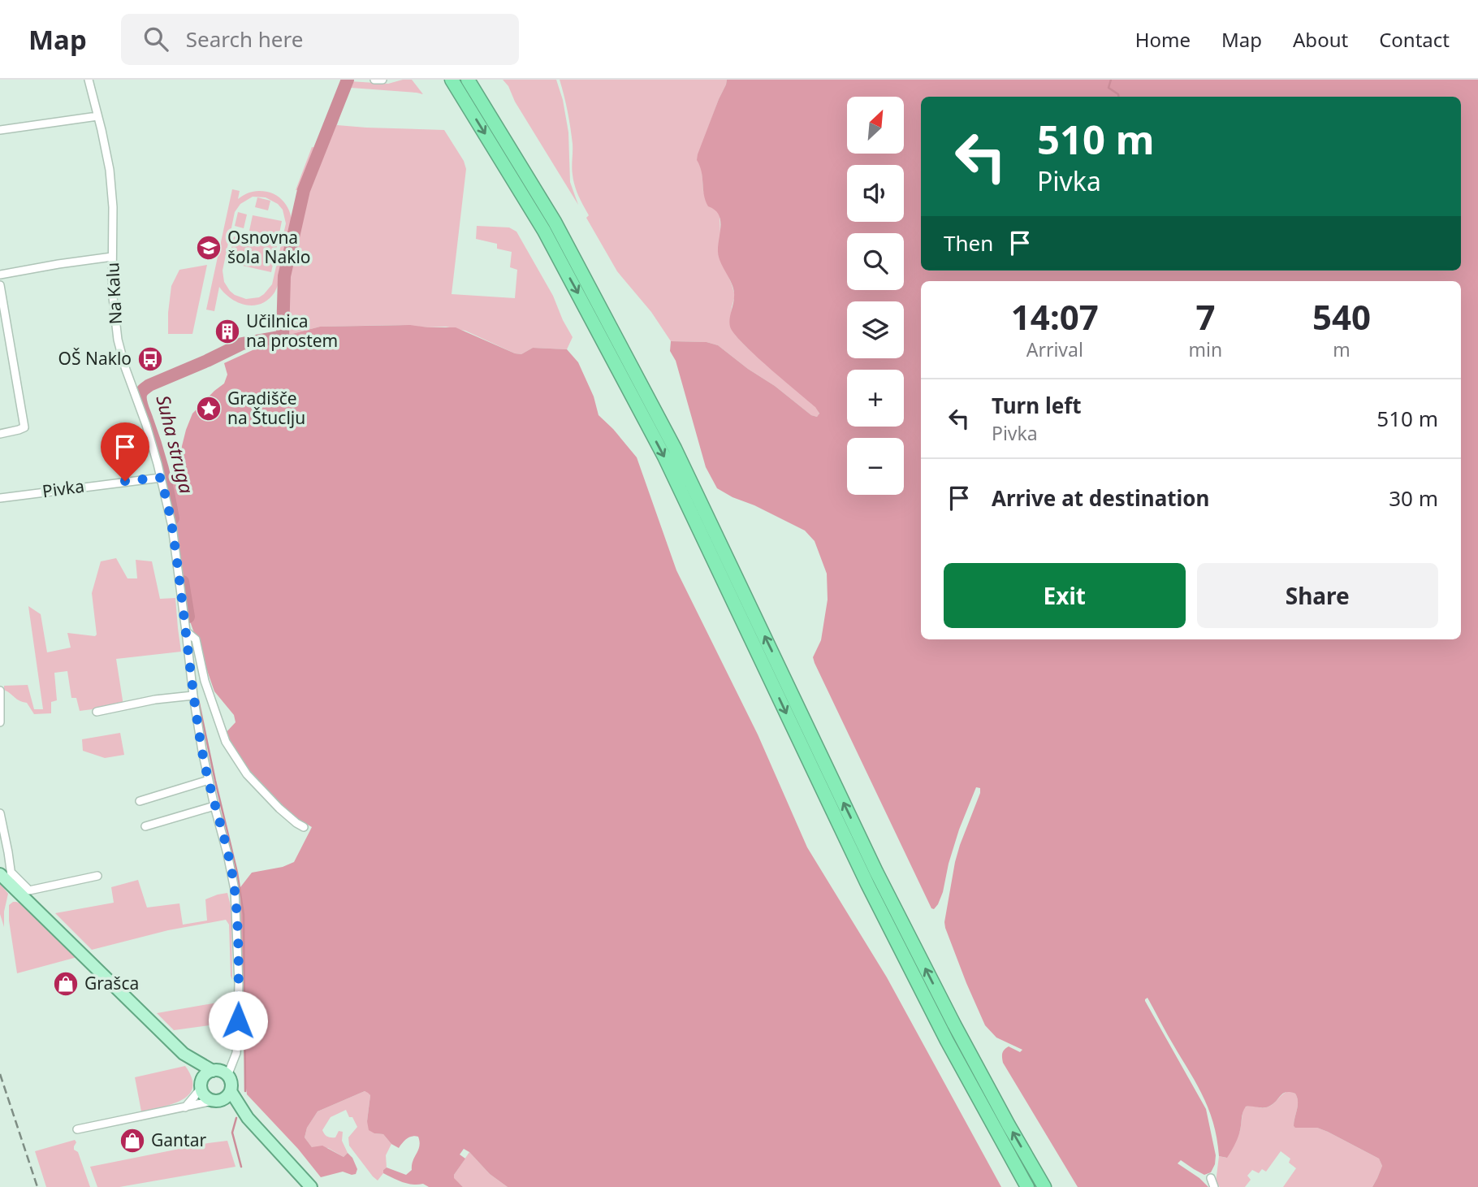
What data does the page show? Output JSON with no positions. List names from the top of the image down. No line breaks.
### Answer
{"streets":{"street":["Na Kalu","Pivka"]},"crossings":[["Na Kalu","Pivka"]],"water":["Suha struga"],"places":{"school or university":["Osnovna šola Naklo"],"building":["Učilnica na prostem"],"bus stop":["OŠ Naklo"],"place":["Gradišče na Štuclju"],"shop":["Grašca","Gantar"]},"north":"top right","page":{"header":"Map","search":"Search here","nav":["Home","Map","About","Contact"],"map_buttons":["+","−"],"turn":["510 m","Pivka"],"then":"Then","eta":["14:07","Arrival","7","min","540","m"],"list":[{"name":"Turn left","note":"Pivka","value":"510 m"},{"name":"Arrive at destination","value":"30 m"}],"buttons":["Exit","Share"]}}
